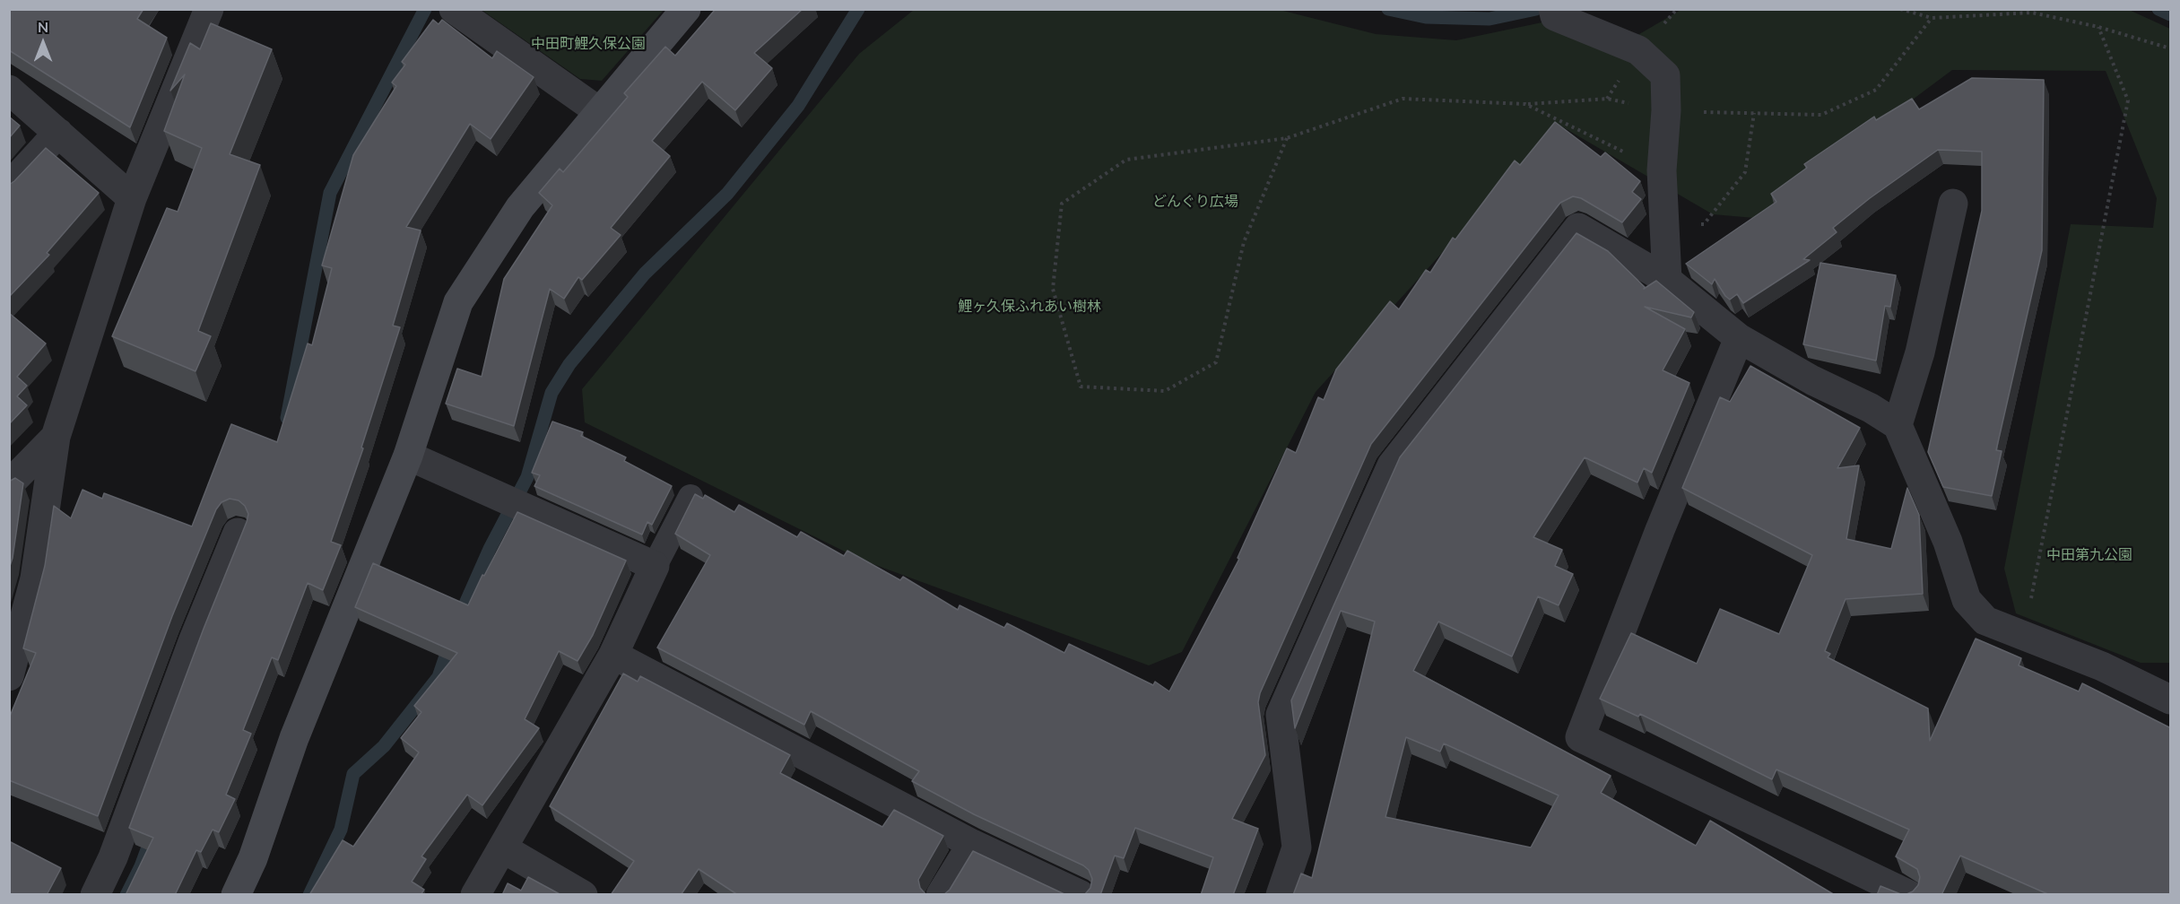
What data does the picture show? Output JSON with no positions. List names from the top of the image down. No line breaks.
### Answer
{"parks":["中田町鯉久保公園","どんぐり広場","鯉ヶ久保ふれあい樹林","中田第九公園"],"north":"top"}
